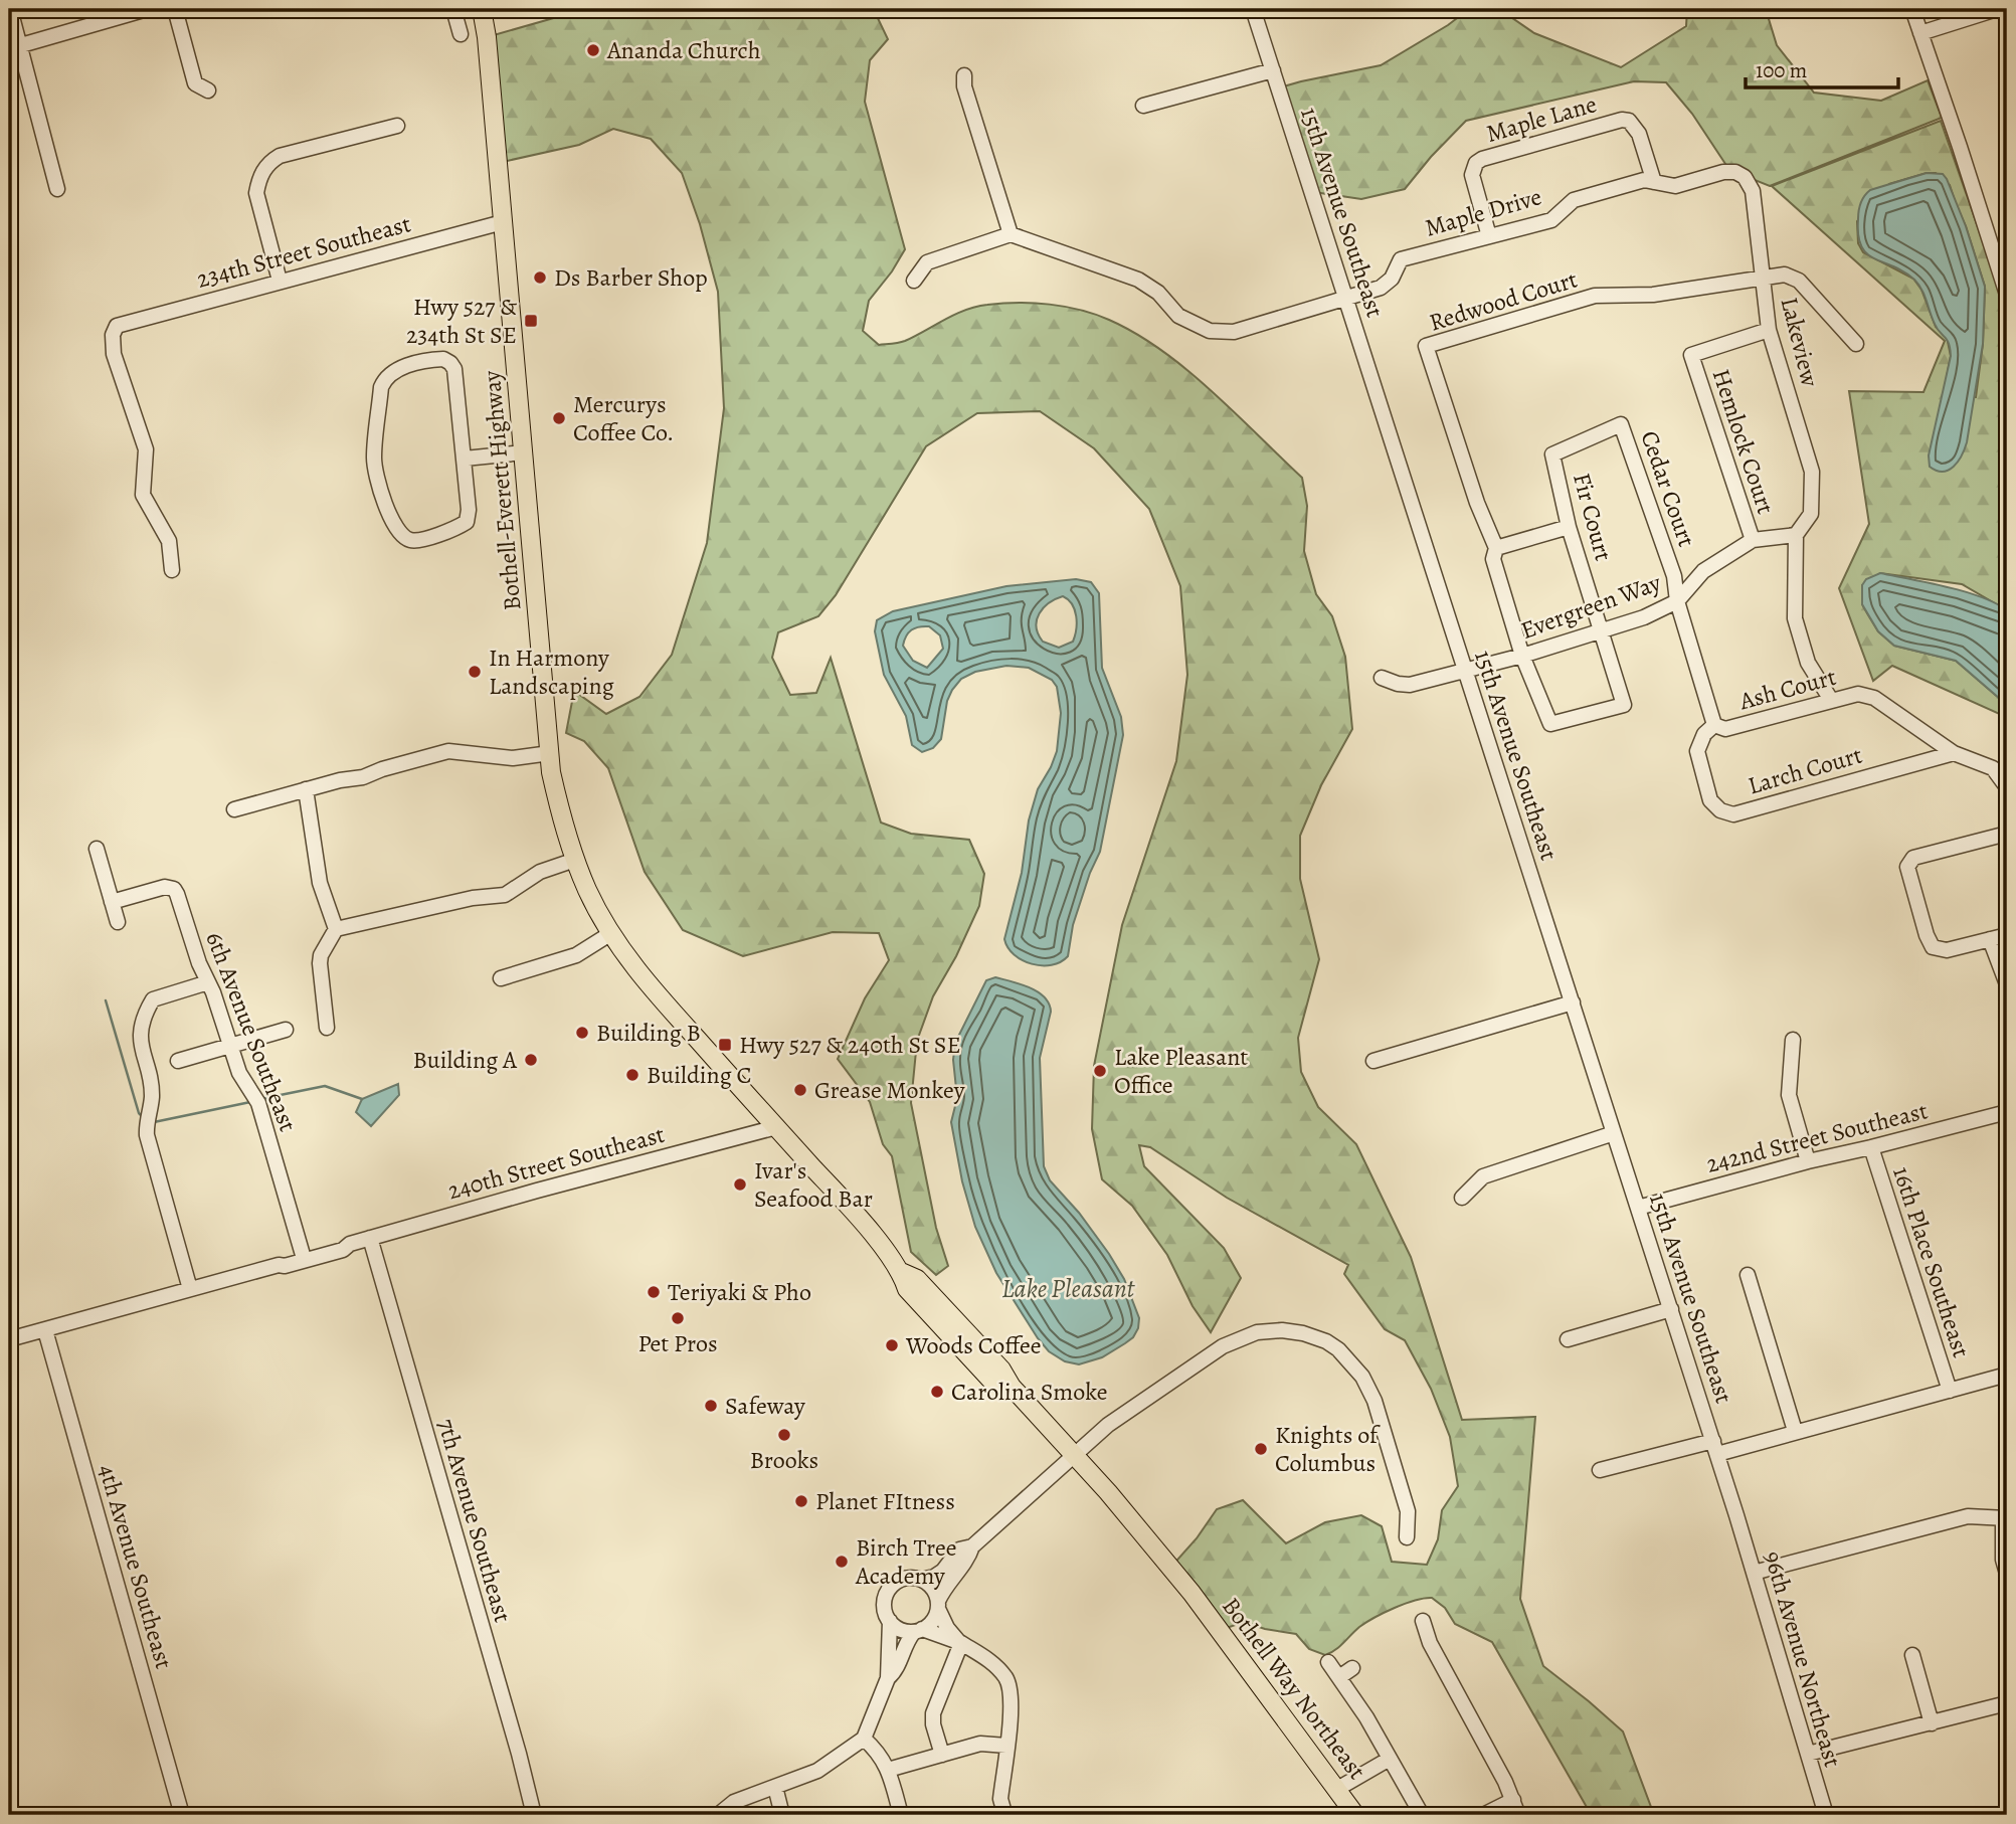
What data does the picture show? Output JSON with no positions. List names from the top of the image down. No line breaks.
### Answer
{"streets":{"main road":["Bothell-Everett Highway","Bothell Way Northeast"],"street":["Maple Lane","15th Avenue Southeast","Maple Drive","234th Street Southeast","Redwood Court","Lakeview","Hemlock Court","Cedar Court","Fir Court","Evergreen Way","Ash Court","Larch Court","6th Avenue Southeast","242nd Street Southeast","240th Street Southeast","16th Place Southeast","7th Avenue Southeast","4th Avenue Southeast","96th Avenue Northeast"]},"crossings":[["Maple Lane","Maple Drive"],["15th Avenue Southeast","Maple Drive"],["15th Avenue Southeast","Evergreen Way"],["15th Avenue Southeast","242nd Street Southeast"],["15th Avenue Southeast","96th Avenue Northeast"],["Maple Drive","Lakeview"],["234th Street Southeast","Bothell-Everett Highway"],["Redwood Court","Lakeview"],["Lakeview","Hemlock Court"],["Lakeview","Evergreen Way"],["Hemlock Court","Evergreen Way"],["Cedar Court","Fir Court"],["Cedar Court","Evergreen Way"],["Cedar Court","Ash Court"],["Bothell-Everett Highway","240th Street Southeast"],["Bothell-Everett Highway","Bothell Way Northeast"],["Fir Court","Evergreen Way"],["Evergreen Way","Ash Court"],["Ash Court","Larch Court"],["6th Avenue Southeast","240th Street Southeast"],["242nd Street Southeast","16th Place Southeast"],["240th Street Southeast","7th Avenue Southeast"],["240th Street Southeast","4th Avenue Southeast"]],"water":["Lake Pleasant"],"places":{"other":["Ananda Church","Ds Barber Shop","Mercurys Coffee Co.","In Harmony Landscaping","Building B","Building A","Lake Pleasant Office","Building C","Grease Monkey","Ivar's Seafood Bar","Teriyaki & Pho","Pet Pros","Woods Coffee","Carolina Smoke","Safeway","Brooks","Knights of Columbus","Planet FItness","Birch Tree Academy"],"transit":["Hwy 527 & 234th St SE","Hwy 527 & 240th St SE"]},"scale_bar":"100 m"}
